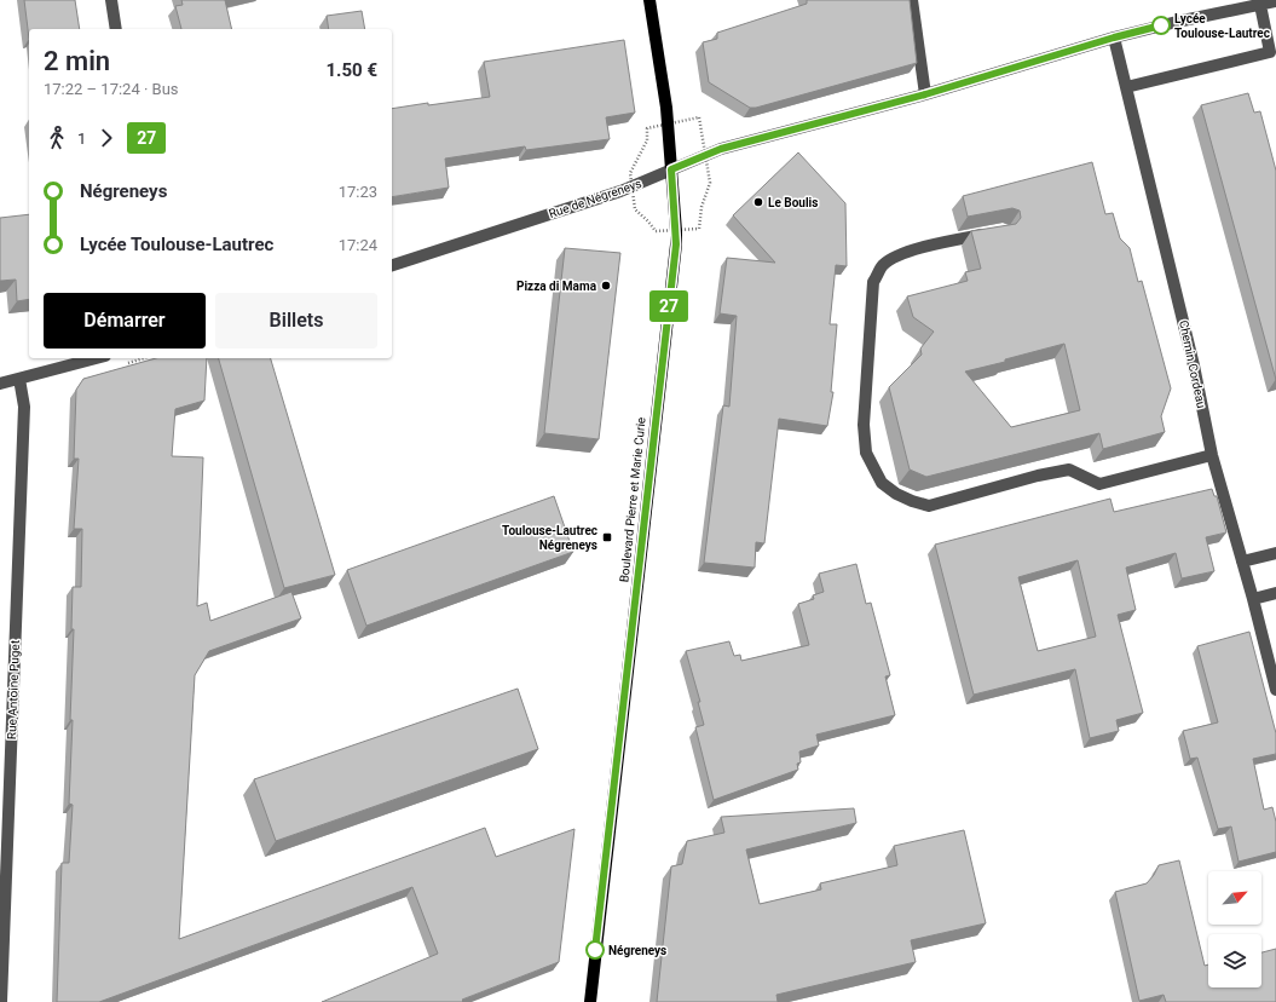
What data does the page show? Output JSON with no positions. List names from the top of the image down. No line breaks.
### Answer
{"streets":{"main road":["Boulevard Pierre et Marie Curie"],"street":["Rue de Négreneys","Chemin Cordeau","Rue Antoine Puget"]},"crossings":[["Rue de Négreneys","Chemin Cordeau"],["Rue de Négreneys","Boulevard Pierre et Marie Curie"]],"places":{"other":["Lycée Toulouse-Lautrec","Le Boulis","Pizza di Mama","Négreneys"],"transit":["Toulouse-Lautrec Négreneys"]},"lines":["bus line 27"],"north":"top right","page":{"on_map":"27","heading":["2 min","17:22 – 17:24 · Bus","1.50 €"],"legs":["1","27"],"list":[{"name":"Négreneys","value":"17:23"},{"name":"Lycée Toulouse-Lautrec","value":"17:24"}],"buttons":["Démarrer","Billets"]}}
